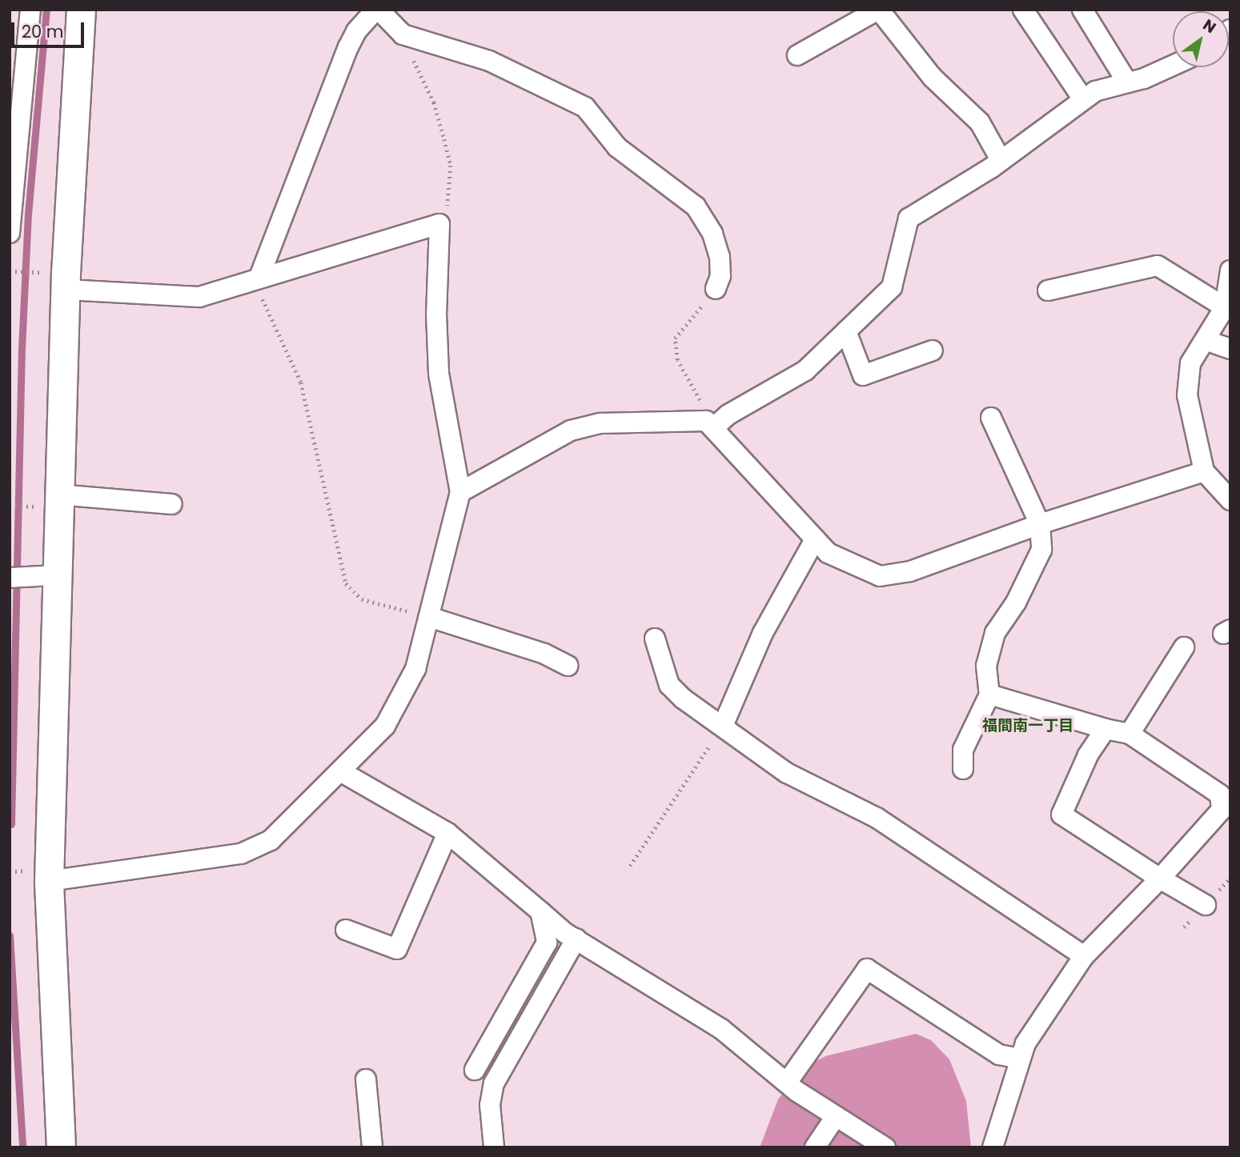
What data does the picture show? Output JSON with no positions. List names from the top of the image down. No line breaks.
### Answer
{"districts":["福間南一丁目"],"scale_bar":"20 m","north":"top right"}
